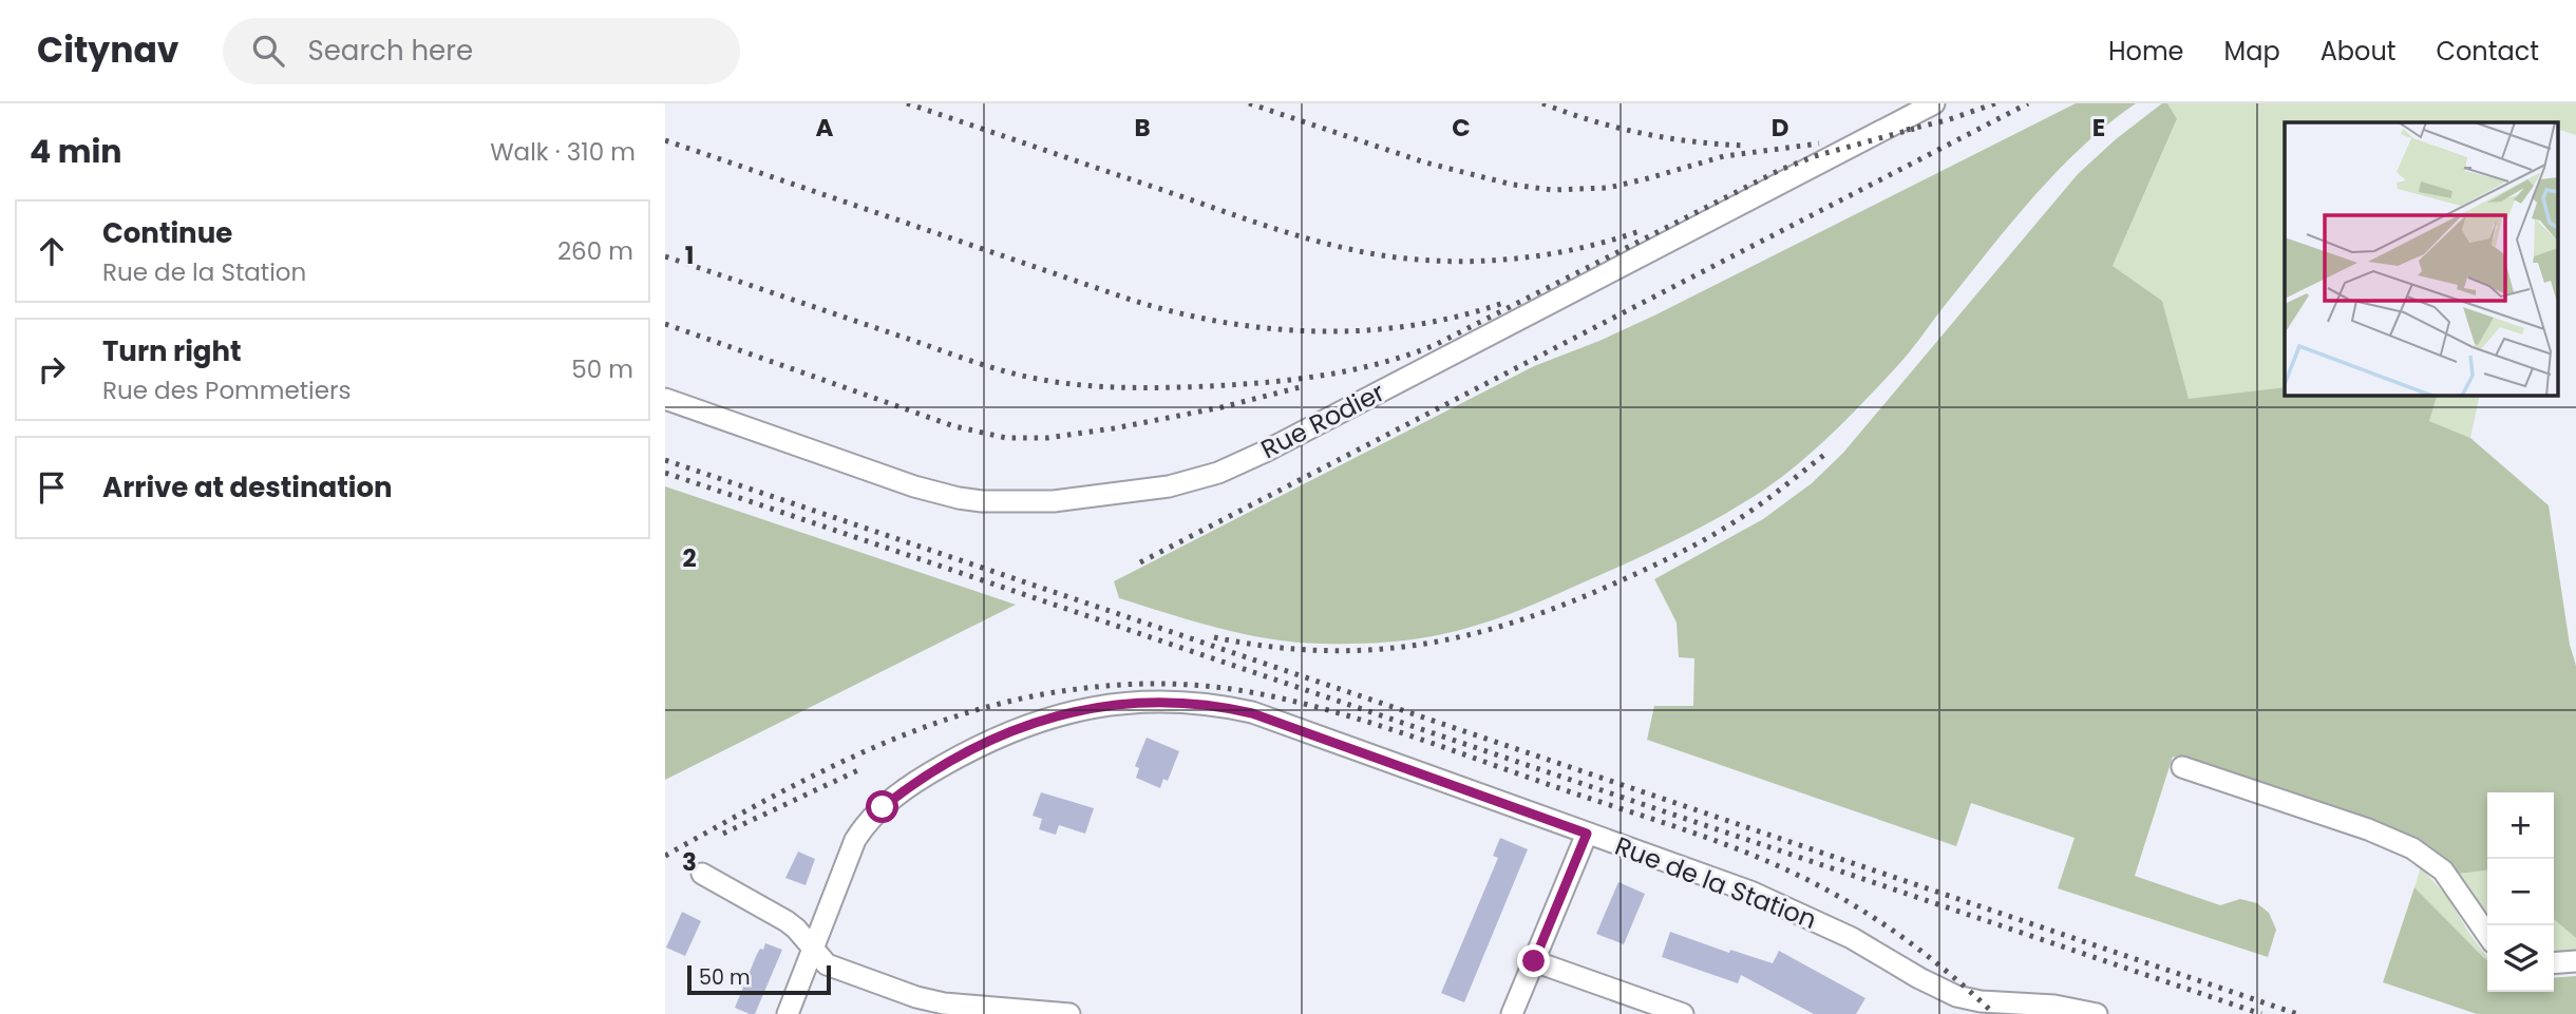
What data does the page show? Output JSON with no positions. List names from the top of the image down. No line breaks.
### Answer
{"streets":{"street":["Rue Rodier","Rue de la Station"]},"scale_bar":"50 m","page":{"header":"Citynav","search":"Search here","nav":["Home","Map","About","Contact"],"heading":["4 min","Walk · 310 m"],"list":[["Continue","Rue de la Station","260 m"],["Turn right","Rue des Pommetiers","50 m"],"Arrive at destination"],"map_buttons":["+","−"],"scale":"50 m"},"grid":{"columns":["A","B","C","D","E"],"rows":["1","2","3"]}}
